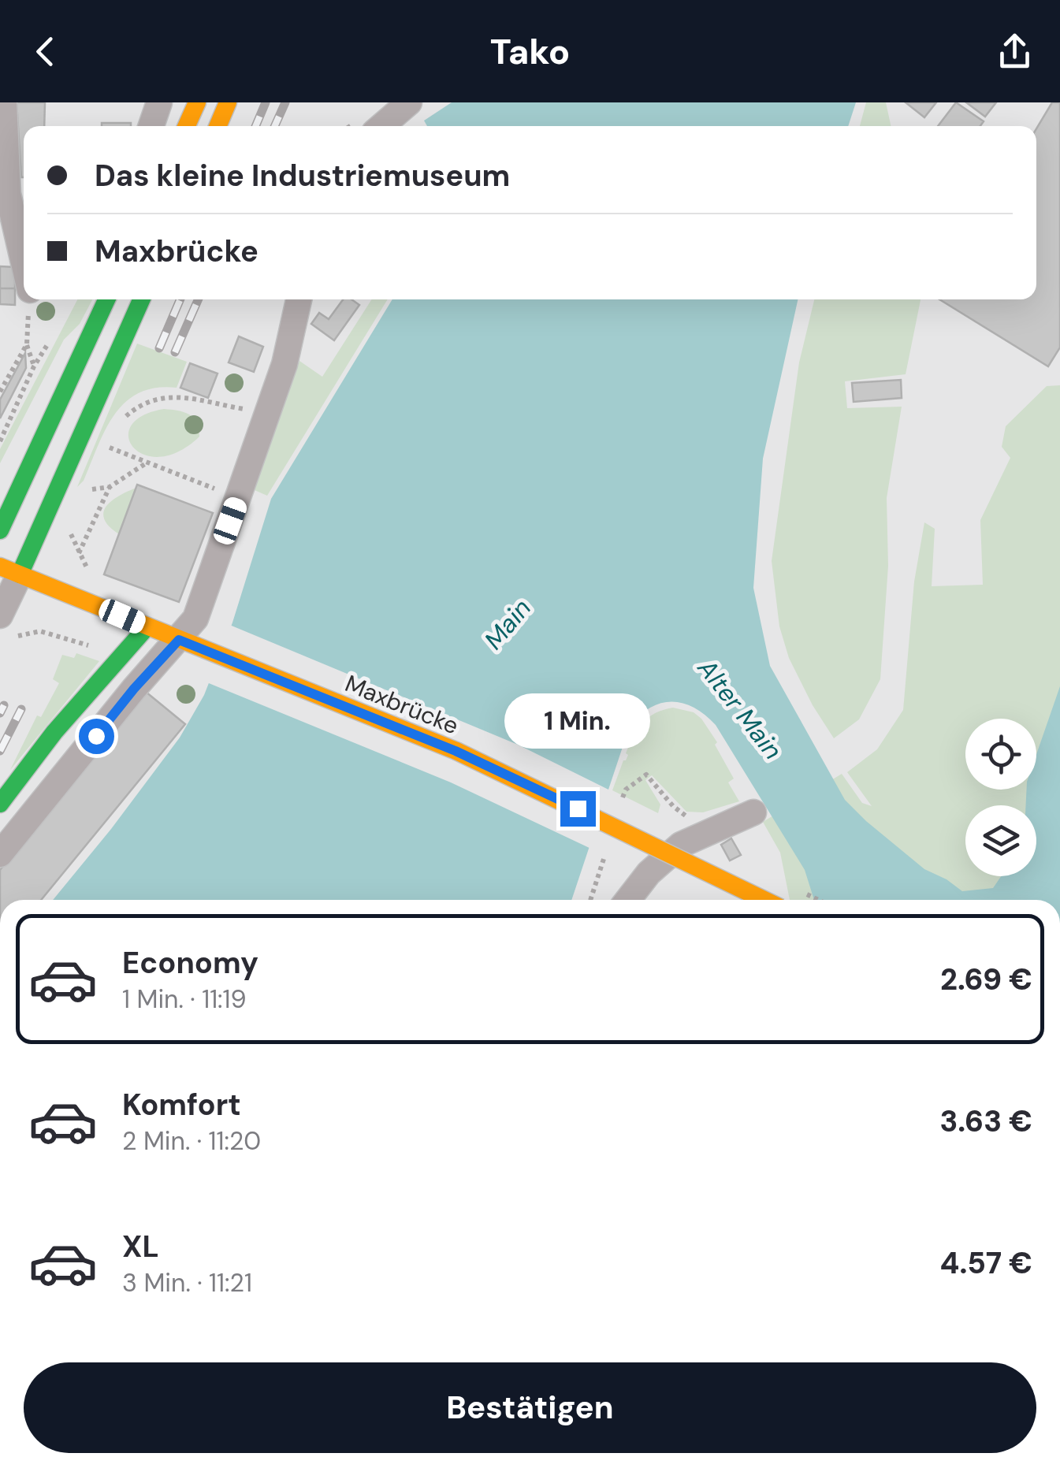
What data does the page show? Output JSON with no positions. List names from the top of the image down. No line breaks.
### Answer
{"streets":{"main road":["Maxbrücke"]},"water":["Main","Alter Main"],"page":{"header":"Tako","banner":["Das kleine Industriemuseum","Maxbrücke"],"bubble":"1 Min.","list":[{"name":"Economy","note":"1 Min. · 11:19","value":"2.69 €"},{"name":"Komfort","note":"2 Min. · 11:20","value":"3.63 €"},{"name":"XL","note":"3 Min. · 11:21","value":"4.57 €"}],"buttons":"Bestätigen"}}
